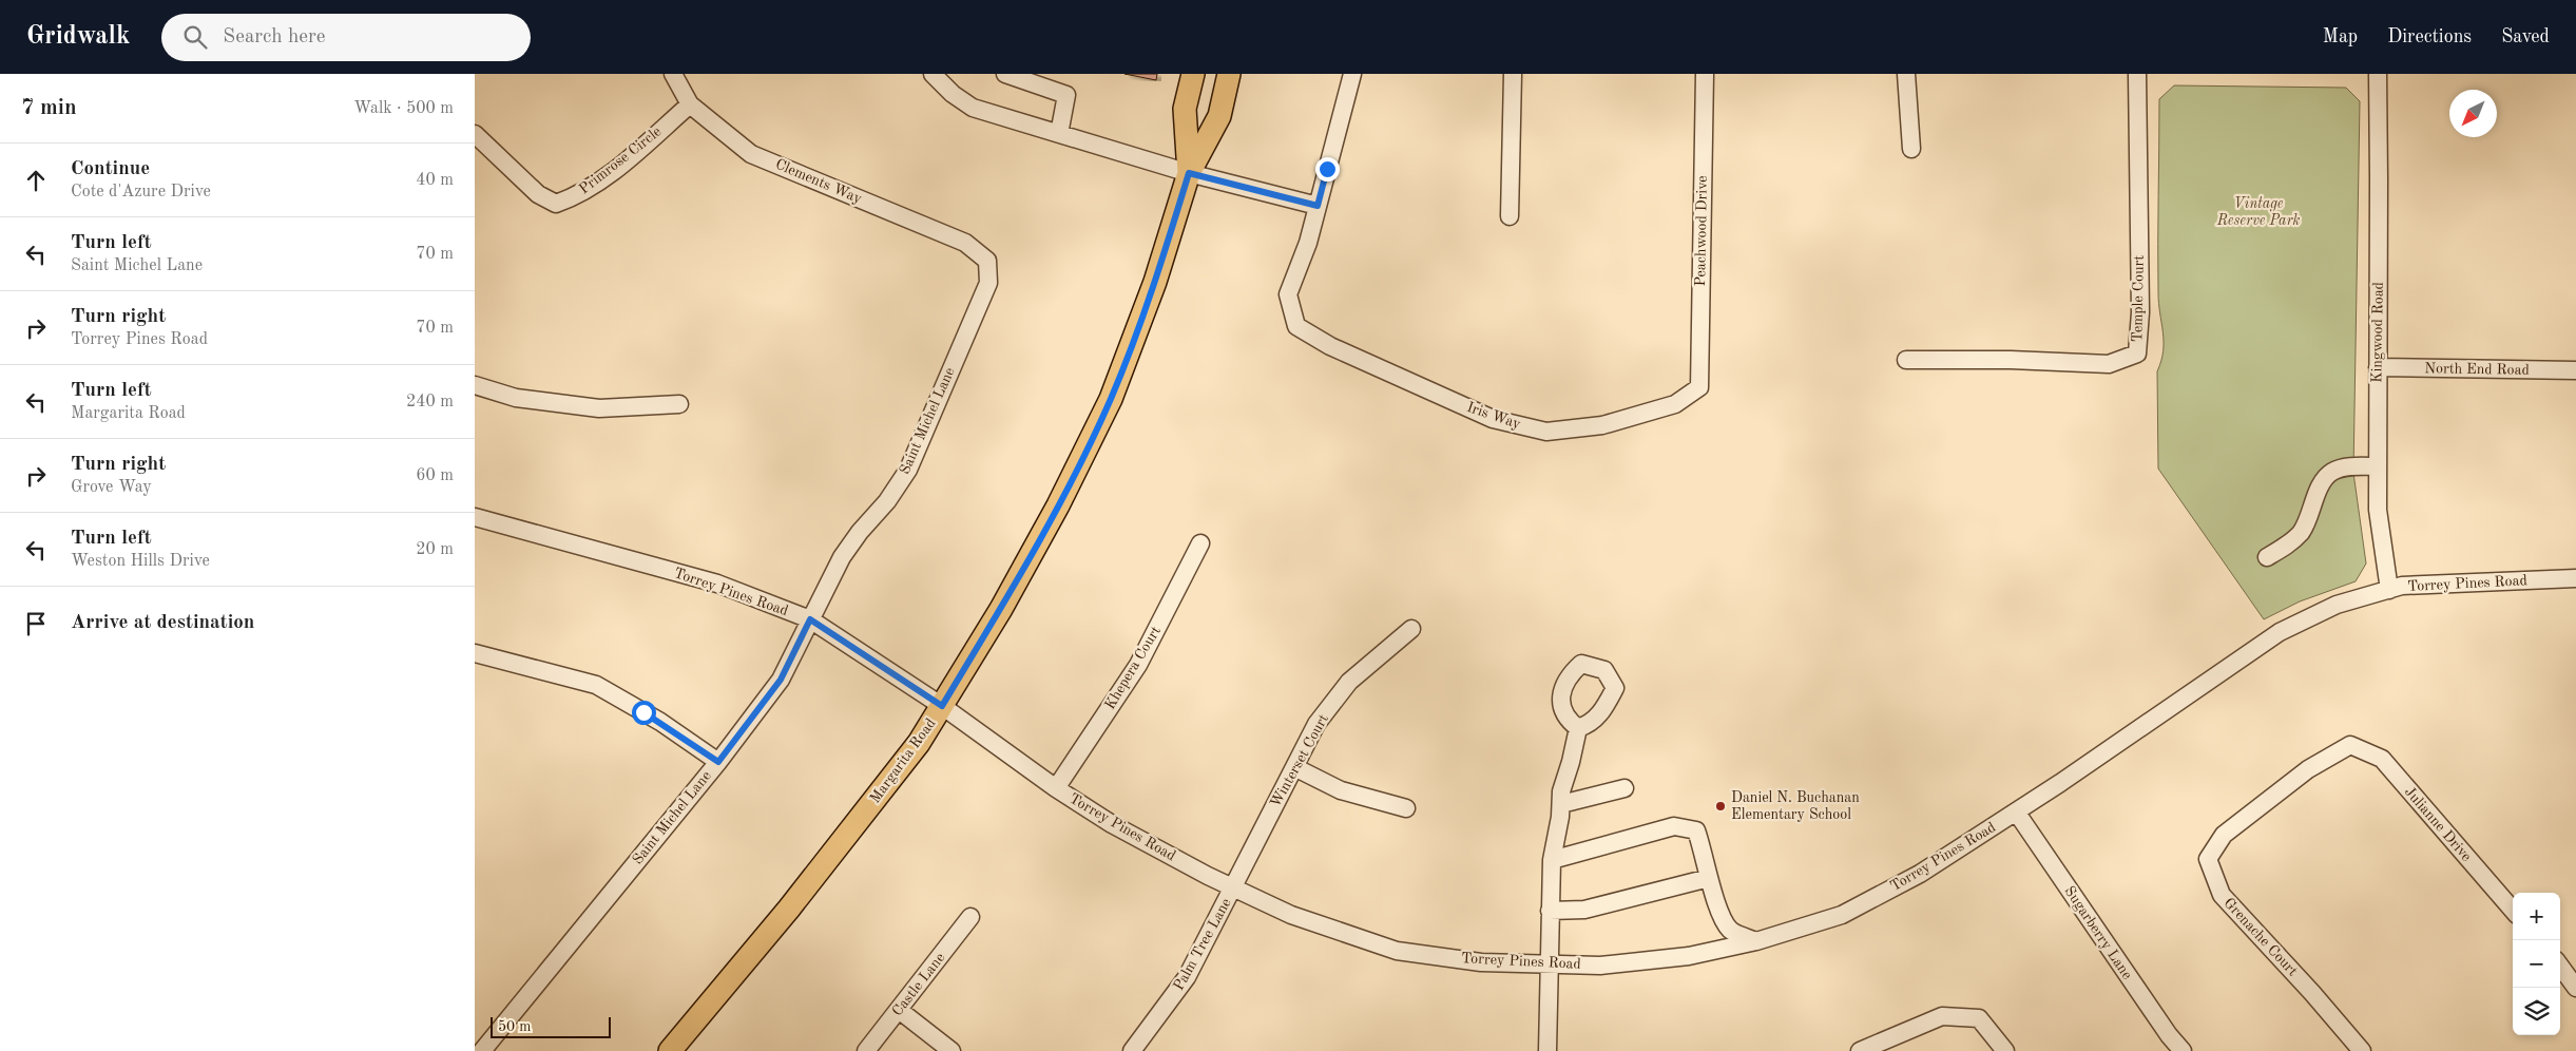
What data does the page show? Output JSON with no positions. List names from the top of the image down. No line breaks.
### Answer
{"streets":{"main road":["Margarita Road"],"street":["Primrose Circle","Clements Way","Peachwood Drive","Temple Court","Kingwood Road","North End Road","Iris Way","Saint Michel Lane","Torrey Pines Road","Khepera Court","Winterset Court","Julianne Drive","Sugarberry Lane","Grenache Court","Palm Tree Lane","Castle Lane"]},"crossings":[["Primrose Circle","Clements Way"],["Clements Way","Saint Michel Lane"],["Peachwood Drive","Iris Way"],["Kingwood Road","North End Road"],["Kingwood Road","Torrey Pines Road"],["Saint Michel Lane","Torrey Pines Road"],["Torrey Pines Road","Khepera Court"],["Torrey Pines Road","Margarita Road"],["Torrey Pines Road","Winterset Court"],["Torrey Pines Road","Sugarberry Lane"],["Torrey Pines Road","Palm Tree Lane"],["Winterset Court","Palm Tree Lane"],["Julianne Drive","Grenache Court"]],"parks":["Vintage Reserve Park"],"places":["Daniel N. Buchanan Elementary School"],"scale_bar":"50 m","north":"bottom left","page":{"header":"Gridwalk","search":"Search here","nav":["Map","Directions","Saved"],"heading":["7 min","Walk · 500 m"],"list":[["Continue","Cote d'Azure Drive","40 m"],["Turn left","Saint Michel Lane","70 m"],["Turn right","Torrey Pines Road","70 m"],["Turn left","Margarita Road","240 m"],["Turn right","Grove Way","60 m"],["Turn left","Weston Hills Drive","20 m"],"Arrive at destination"],"map_buttons":["+","−"],"scale":"50 m"}}
